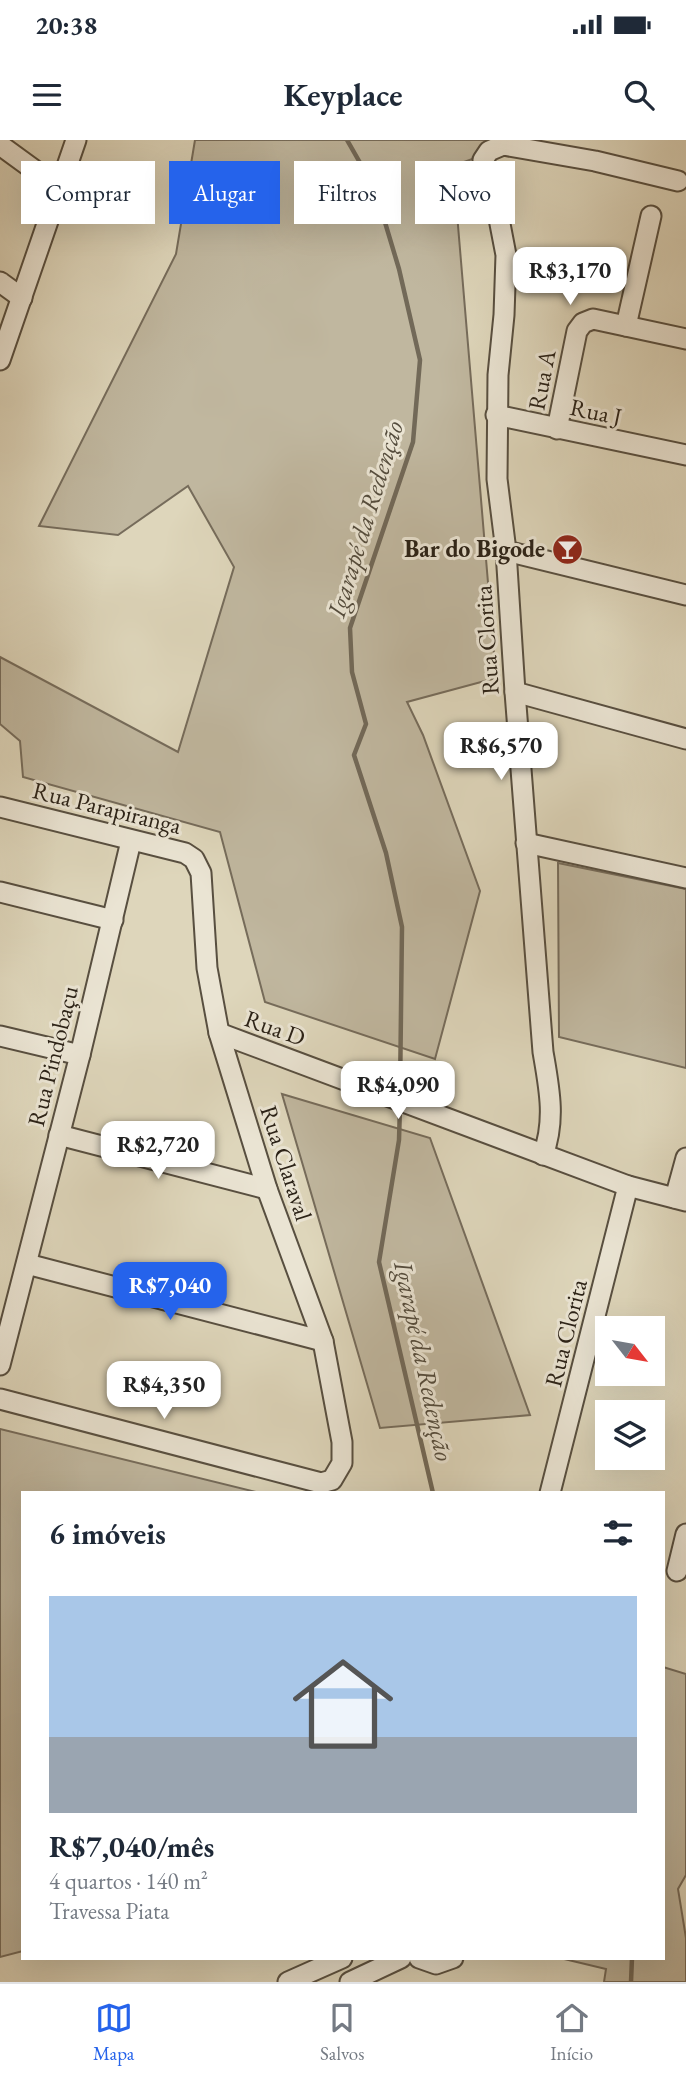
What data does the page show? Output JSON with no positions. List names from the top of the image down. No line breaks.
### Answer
{"streets":{"street":["Rua A","Rua J","Rua Clorita","Rua Parapiranga","Rua D","Rua Pindobaçu","Rua Claraval"]},"crossings":[["Rua A","Rua J"],["Rua J","Rua Clorita"],["Rua Clorita","Rua D"],["Rua Parapiranga","Rua Pindobaçu"],["Rua Parapiranga","Rua Claraval"],["Rua D","Rua Claraval"]],"water":["Igarapé da Redenção"],"places":{"bar":["Bar do Bigode"]},"north":"bottom right","page":{"status":"20:38","header":"Keyplace","chip":["Comprar","Alugar","Filtros","Novo"],"price":["R$3,170","R$6,570","R$4,090","R$2,720","R$7,040","R$4,350"],"heading":"6 imóveis","list":[{"name":"R$7,040/mês","note":"4 quartos · 140 m² · Travessa Piata"}],"tabs":["Mapa","Salvos","Início"]}}
